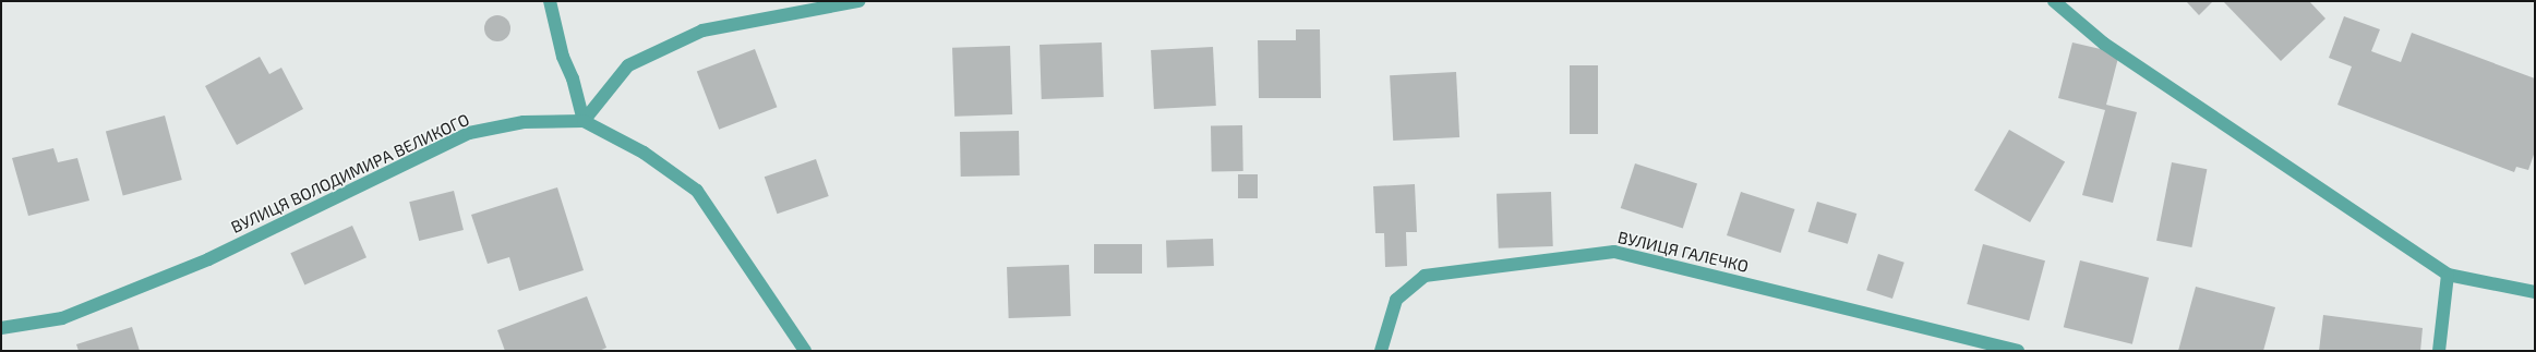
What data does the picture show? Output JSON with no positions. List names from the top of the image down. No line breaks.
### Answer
{"streets":{"street":["ВУЛИЦЯ ВОЛОДИМИРА ВЕЛИКОГО","ВУЛИЦЯ ГАЛЕЧКО"]}}
